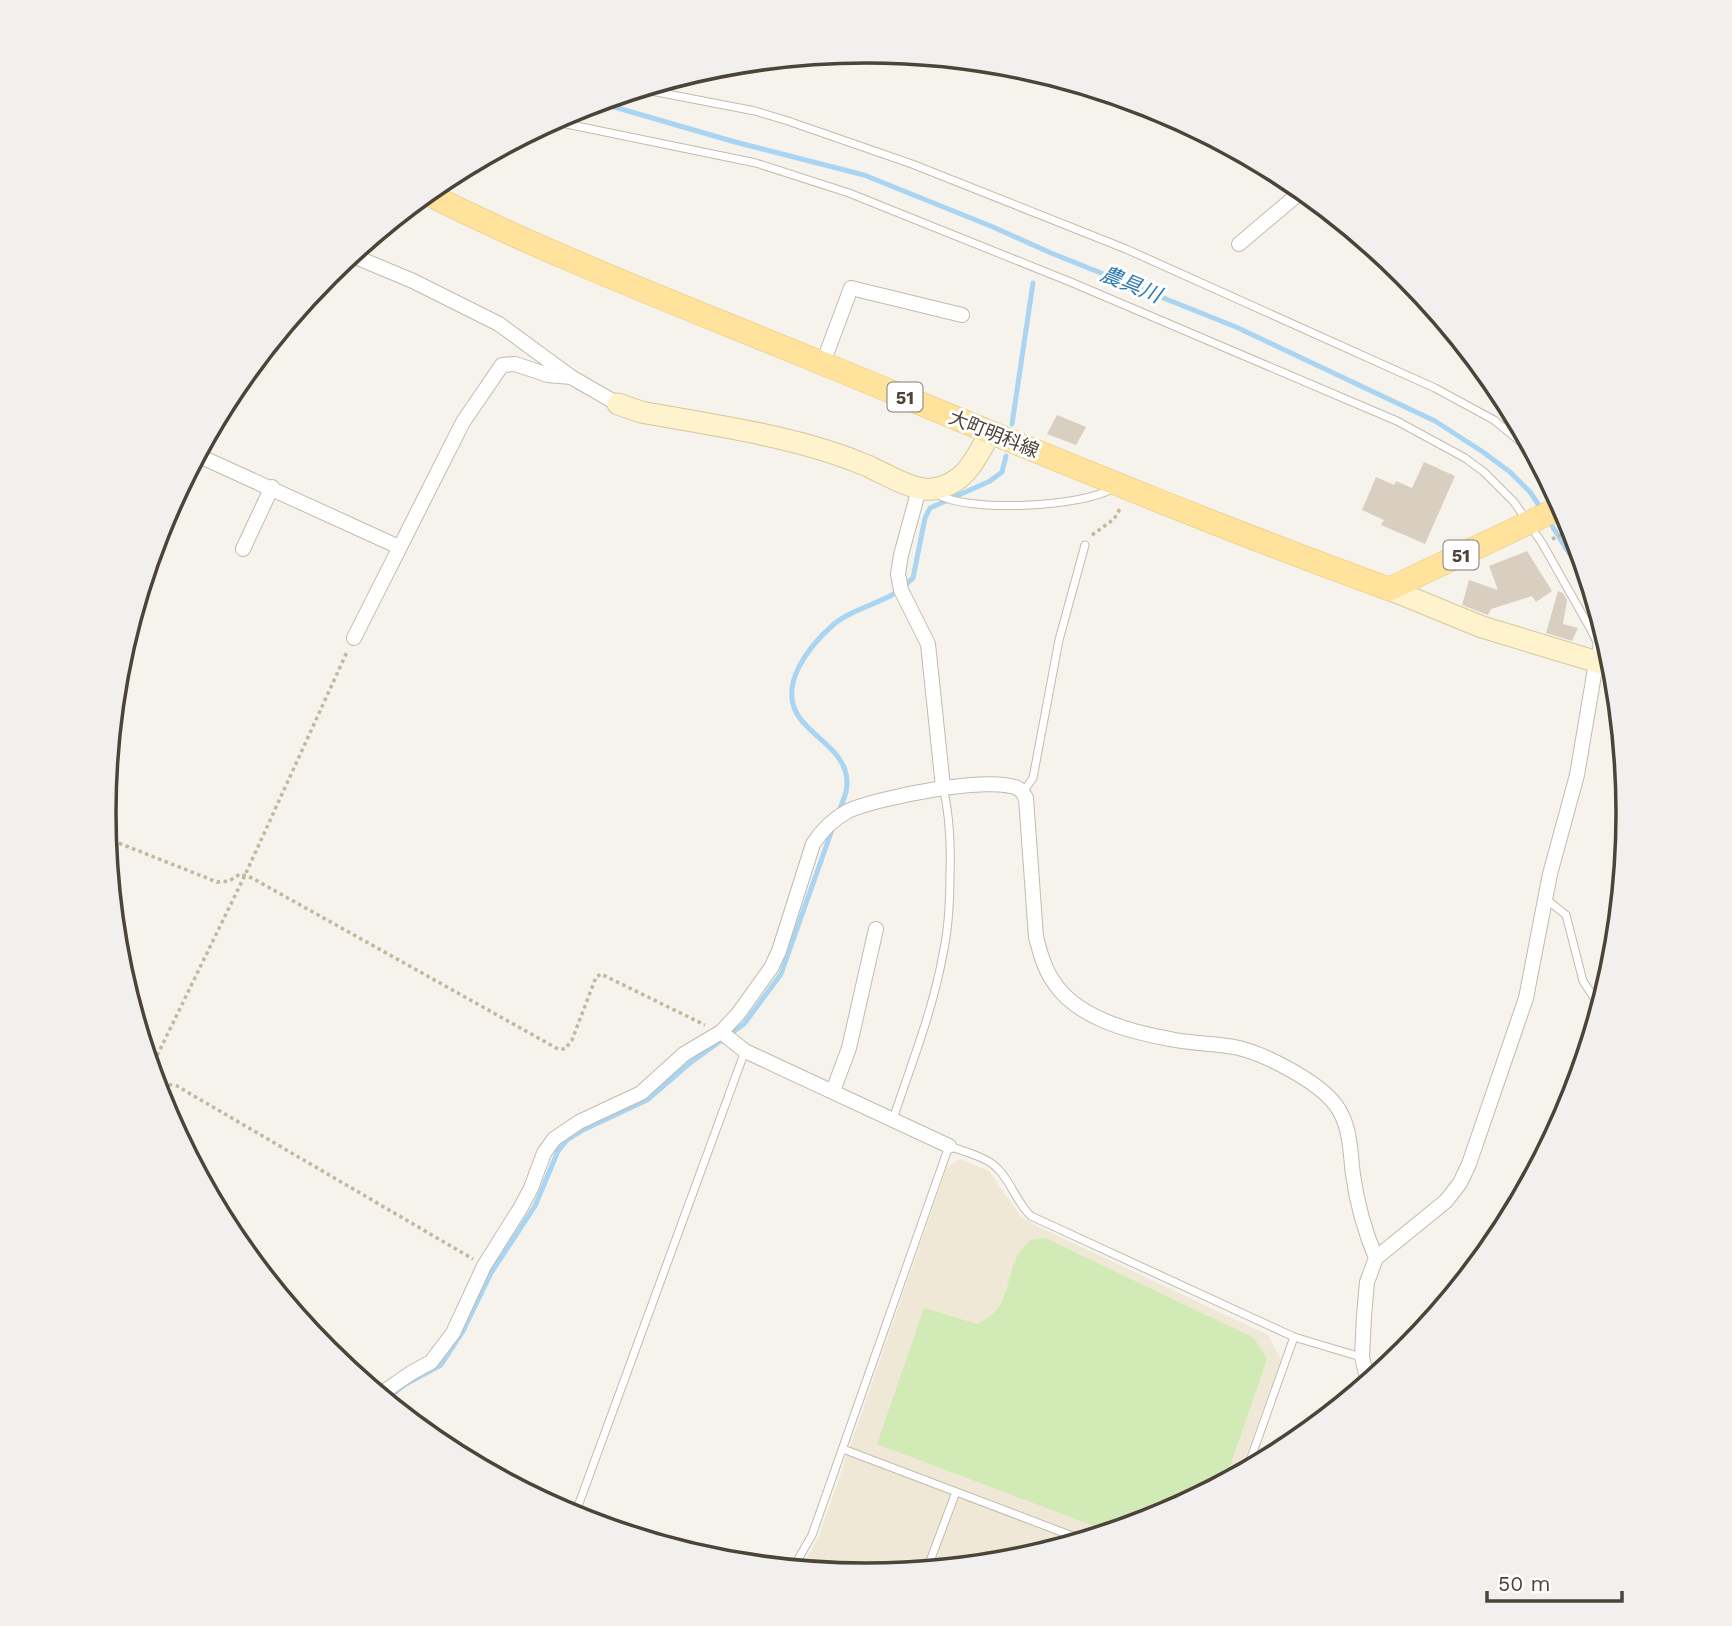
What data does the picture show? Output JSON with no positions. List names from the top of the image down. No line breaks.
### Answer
{"streets":{"main road":["51","大町明科線"]},"crossings":[["51","大町明科線"]],"water":["農具川"],"scale_bar":"50 m"}
